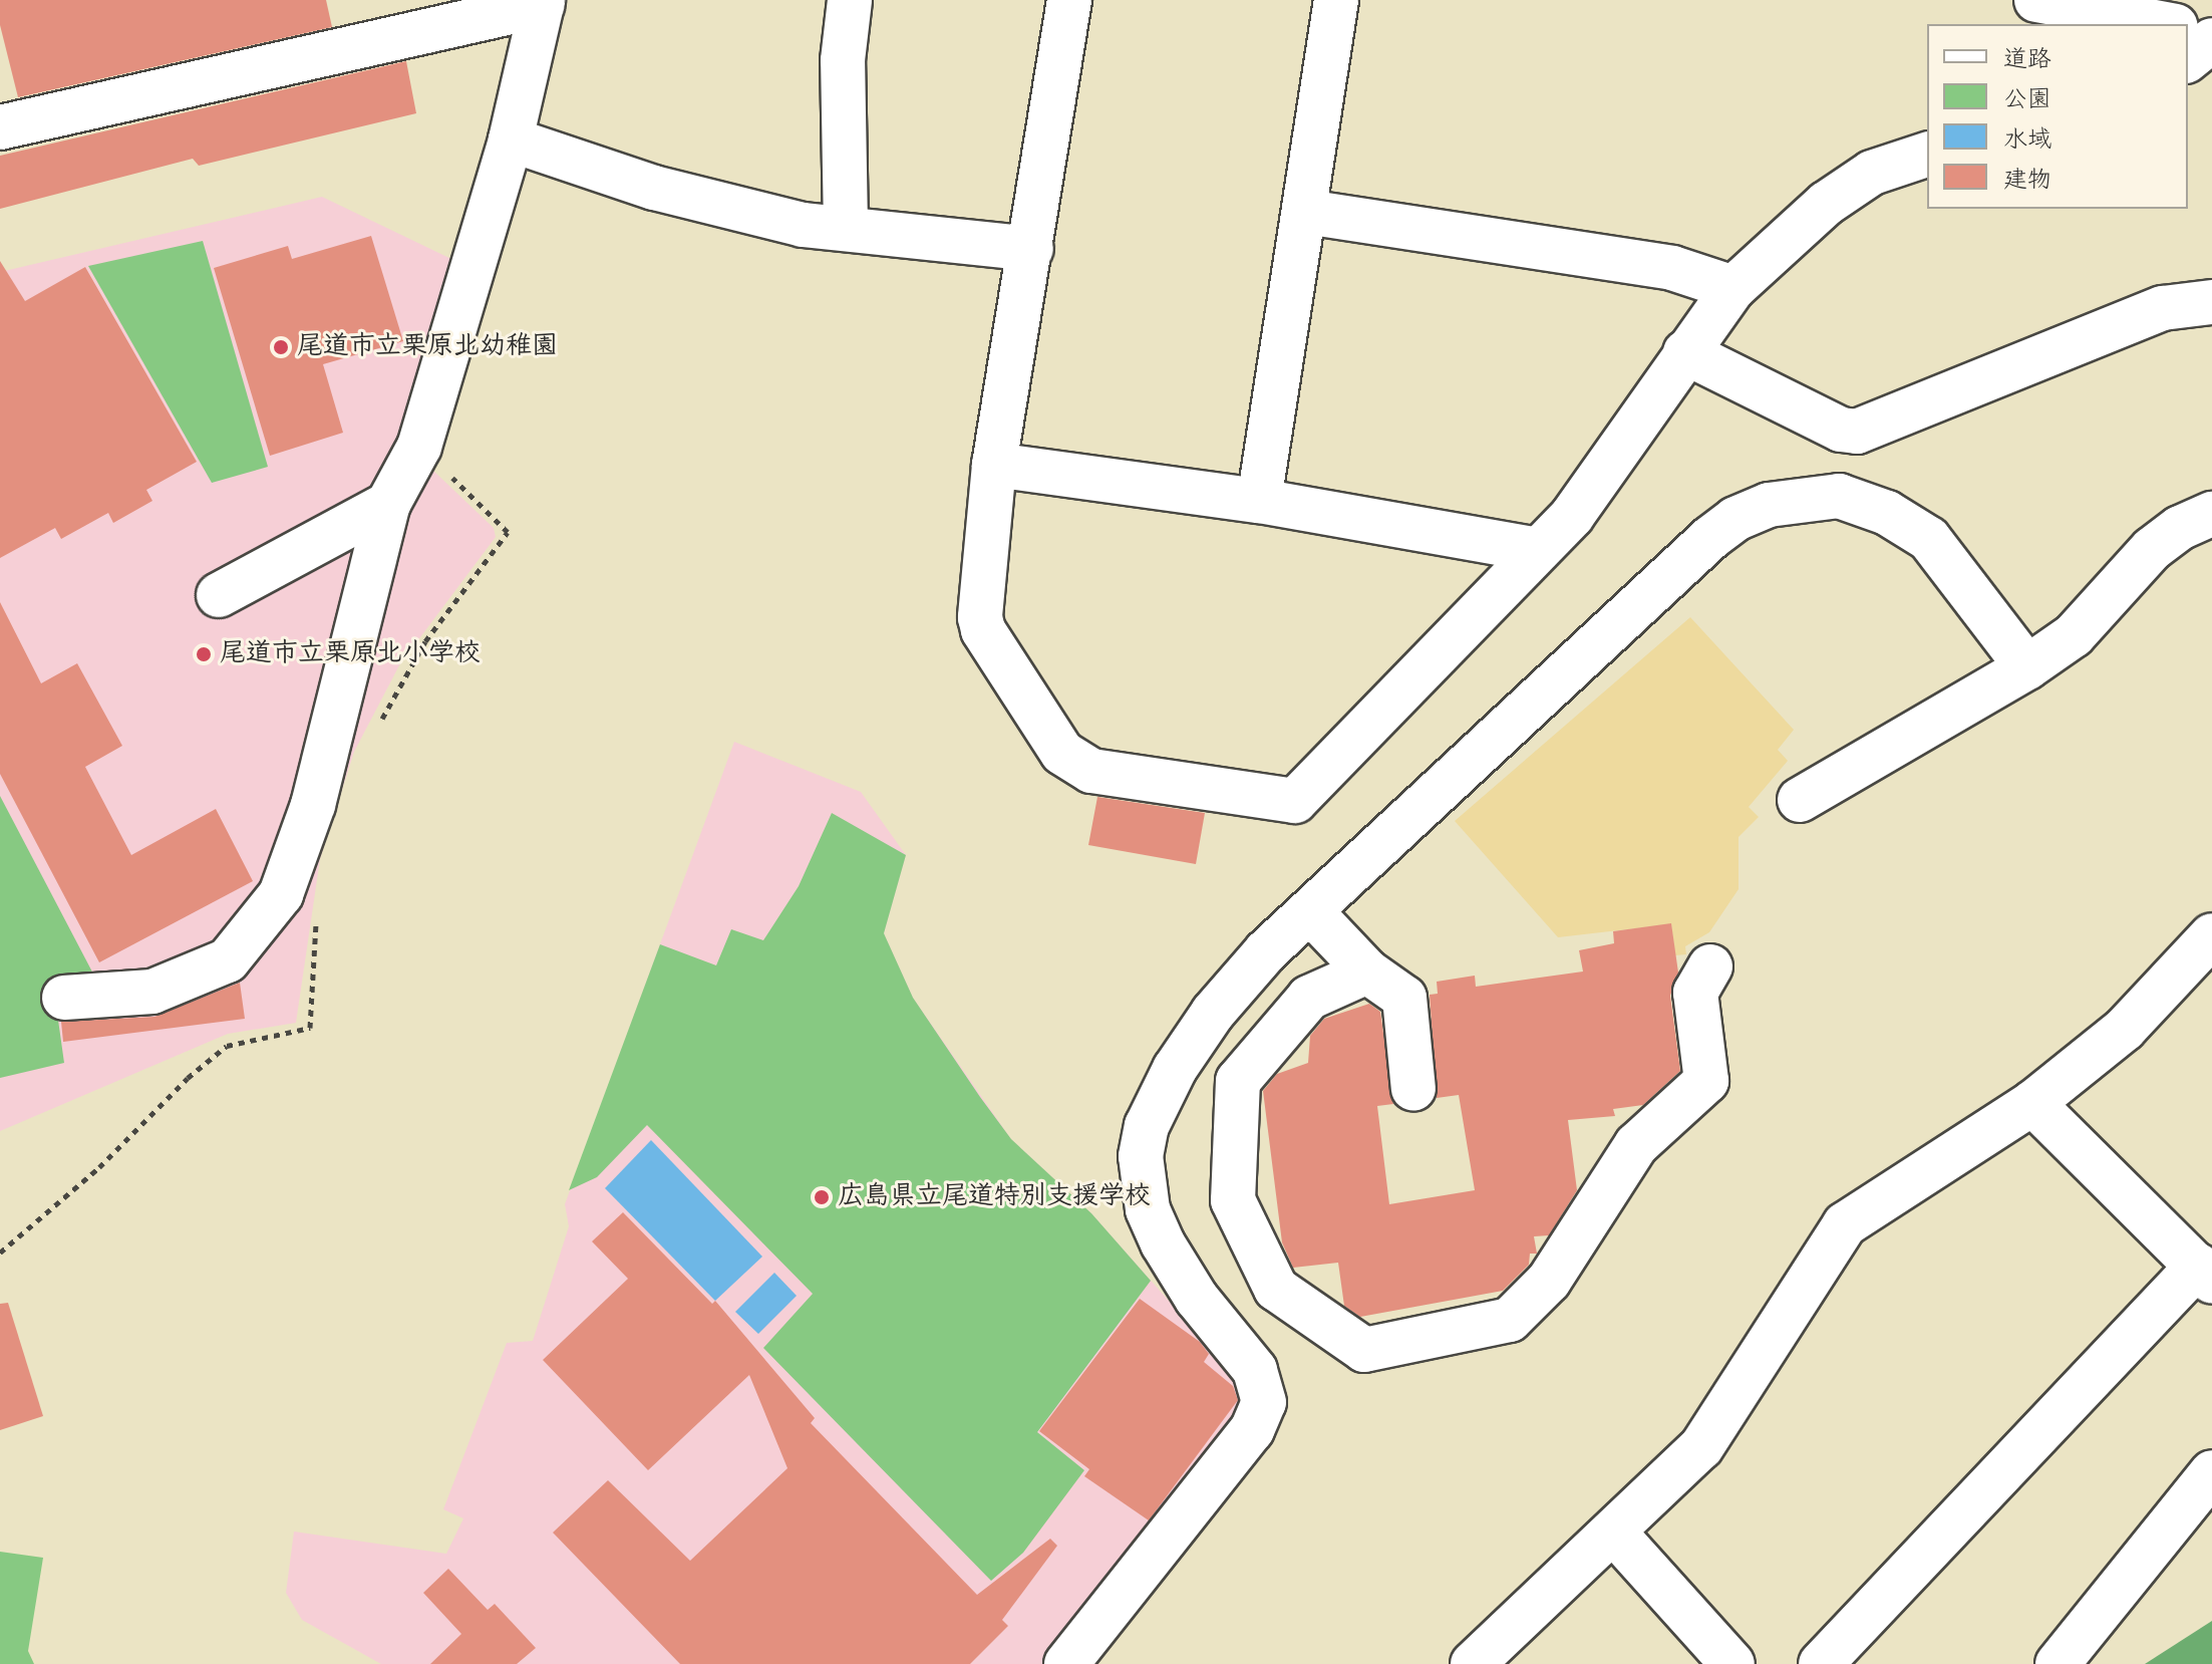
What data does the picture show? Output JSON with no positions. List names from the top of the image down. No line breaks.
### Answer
{"places":["尾道市立栗原北幼稚園","尾道市立栗原北小学校","広島県立尾道特別支援学校"],"legend":["道路","公園","水域","建物"]}
